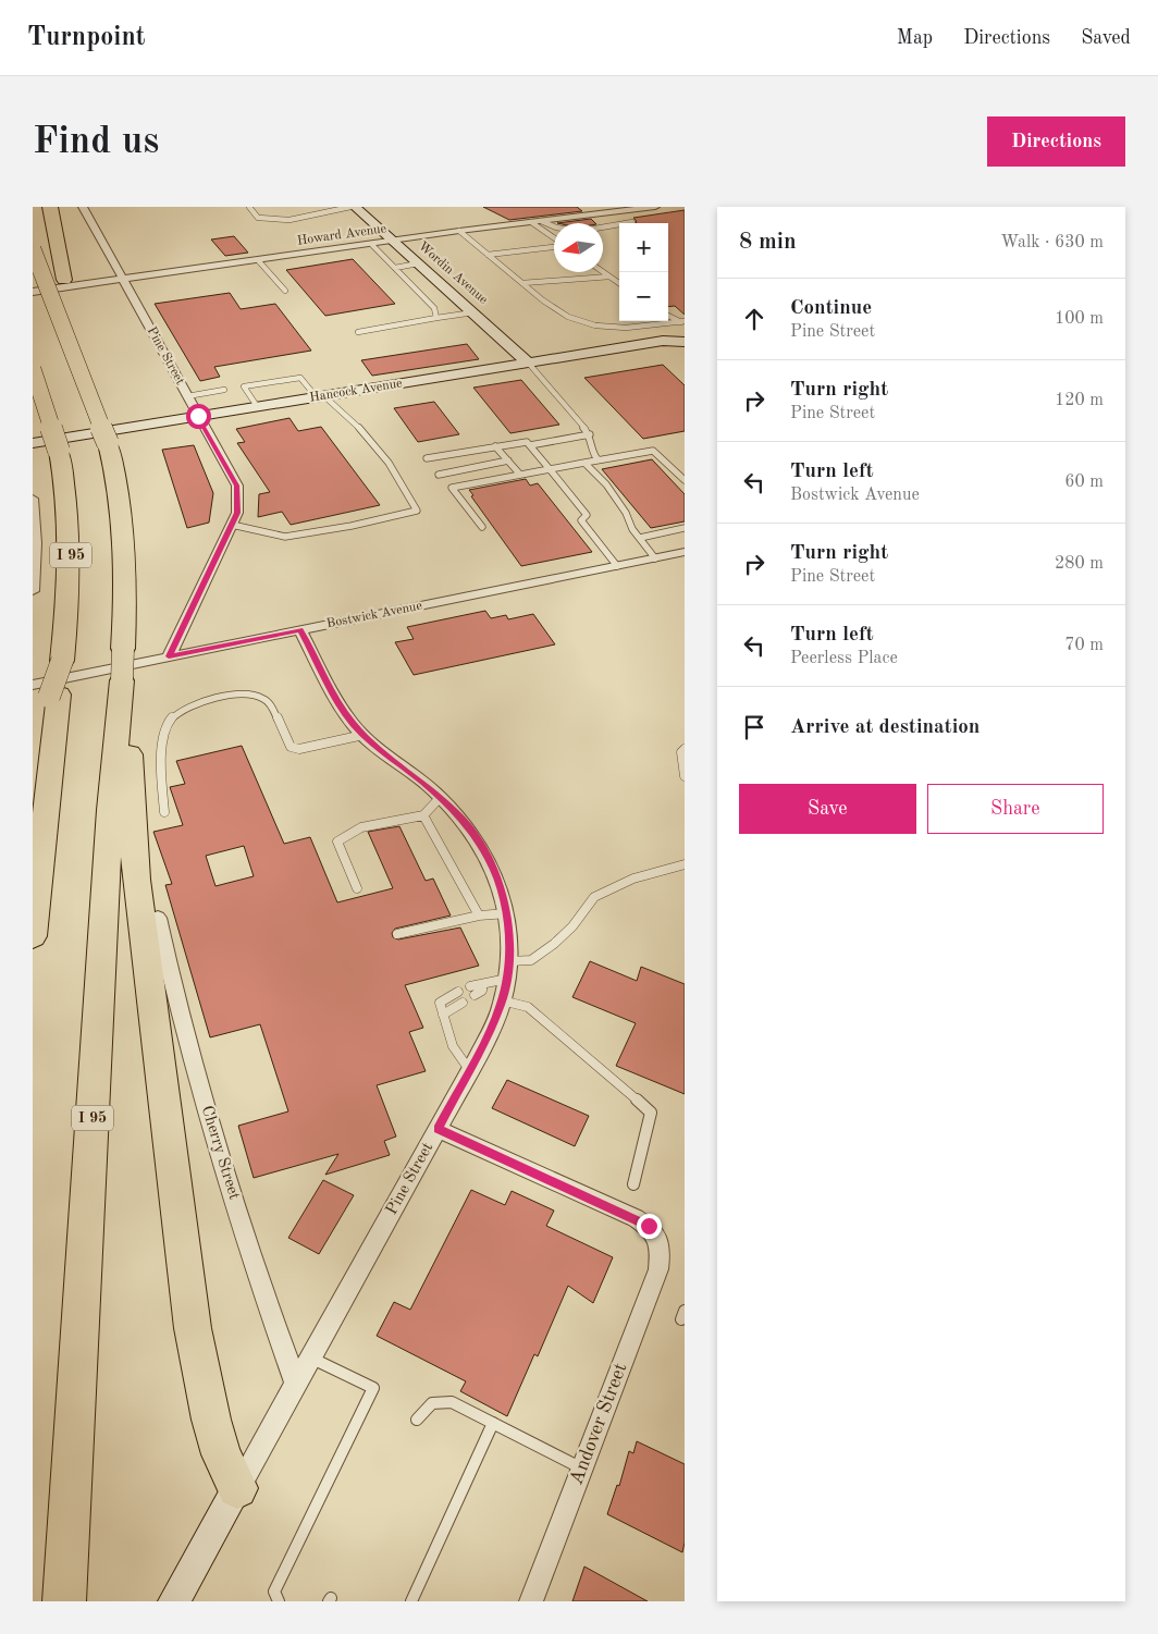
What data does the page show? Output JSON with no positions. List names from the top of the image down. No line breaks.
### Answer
{"streets":{"highway":["I 95"],"street":["Howard Avenue","Wordin Avenue","Pine Street","Hancock Avenue","Bostwick Avenue","Cherry Street","Andover Street"]},"crossings":[["Howard Avenue","Wordin Avenue"],["Howard Avenue","Pine Street"],["Wordin Avenue","Hancock Avenue"],["Pine Street","Hancock Avenue"],["Pine Street","Bostwick Avenue"],["Pine Street","Cherry Street"],["Pine Street","Andover Street"],["I 95","Bostwick Avenue"]],"north":"left","page":{"header":"Turnpoint","nav":["Map","Directions","Saved"],"buttons":["Directions",["Save","Share"]],"title":"Find us","heading":["8 min","Walk · 630 m"],"map_buttons":["+","−"],"list":[["Continue","Pine Street","100 m"],["Turn right","Pine Street","120 m"],["Turn left","Bostwick Avenue","60 m"],["Turn right","Pine Street","280 m"],["Turn left","Peerless Place","70 m"],"Arrive at destination"]}}
